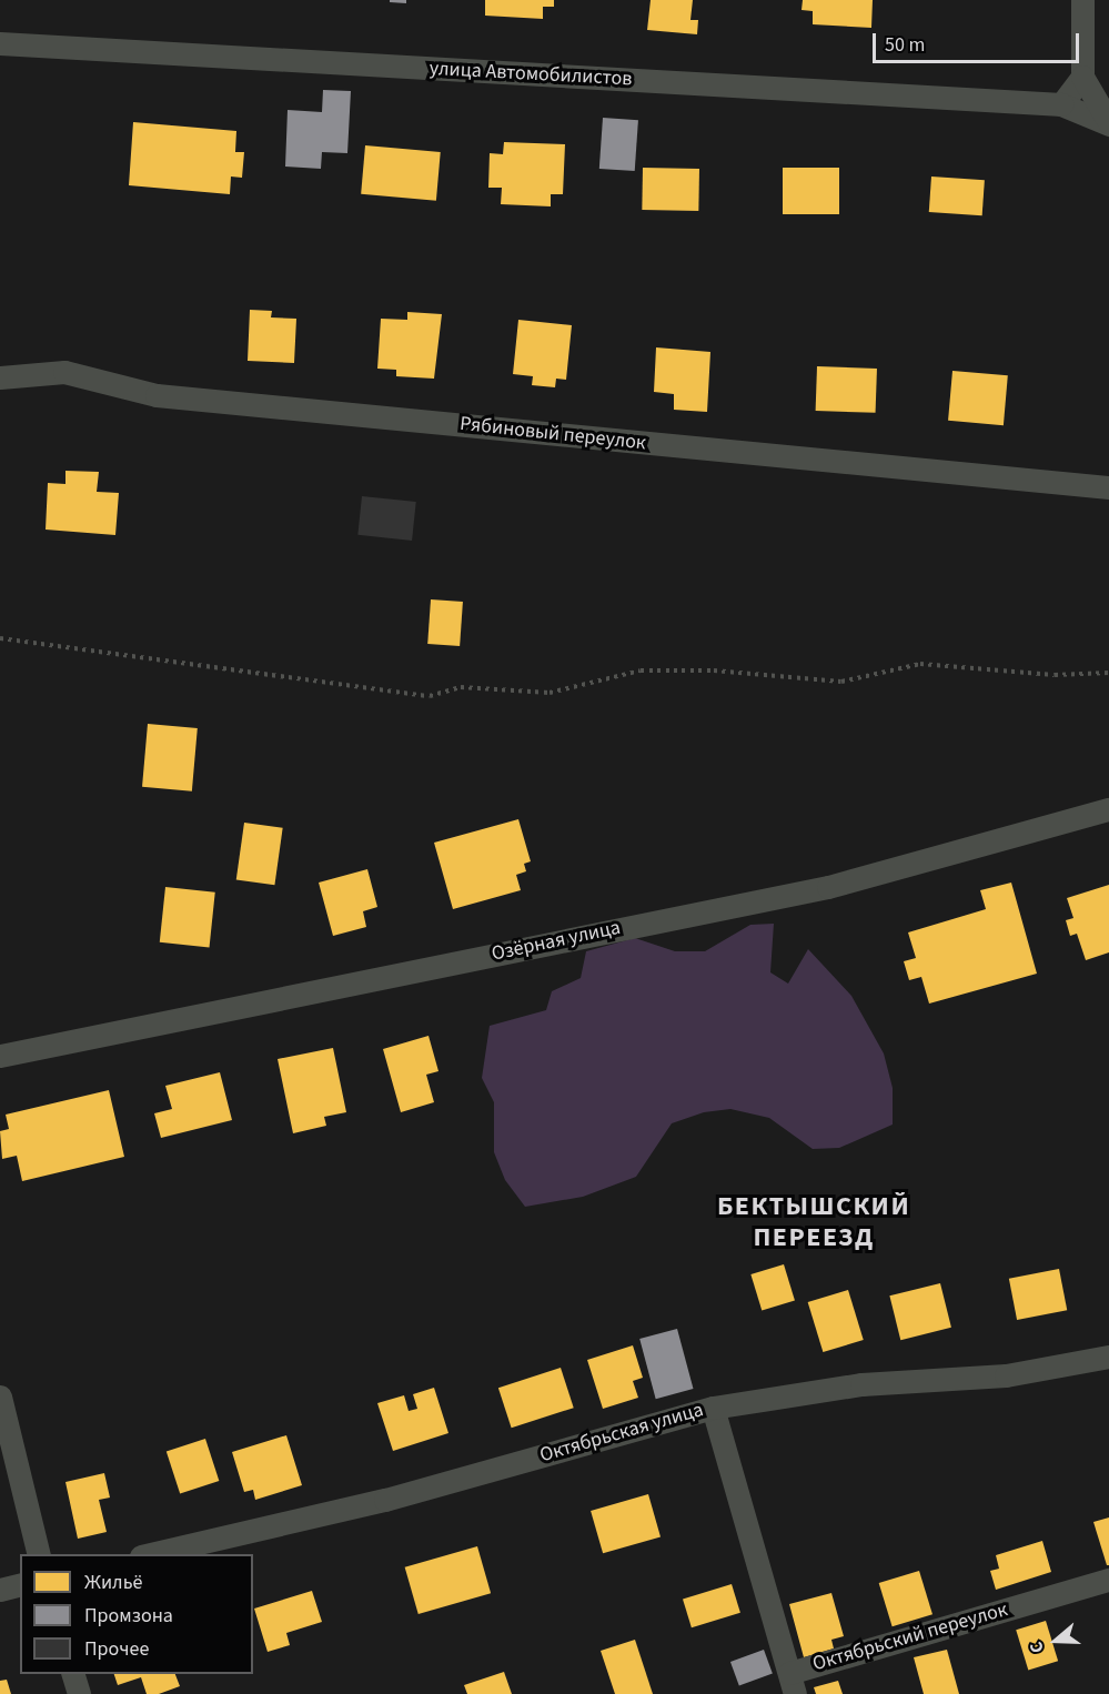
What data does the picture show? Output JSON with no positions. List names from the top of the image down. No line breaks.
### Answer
{"streets":{"street":["улица Автомобилистов","Рябиновый переулок","Озёрная улица","Октябрьская улица","Октябрьский переулок"]},"districts":["БЕКТЫШСКИЙ ПЕРЕЕЗД"],"legend":["Жильё","Промзона","Прочее"],"scale_bar":"50 m","north":"left"}
